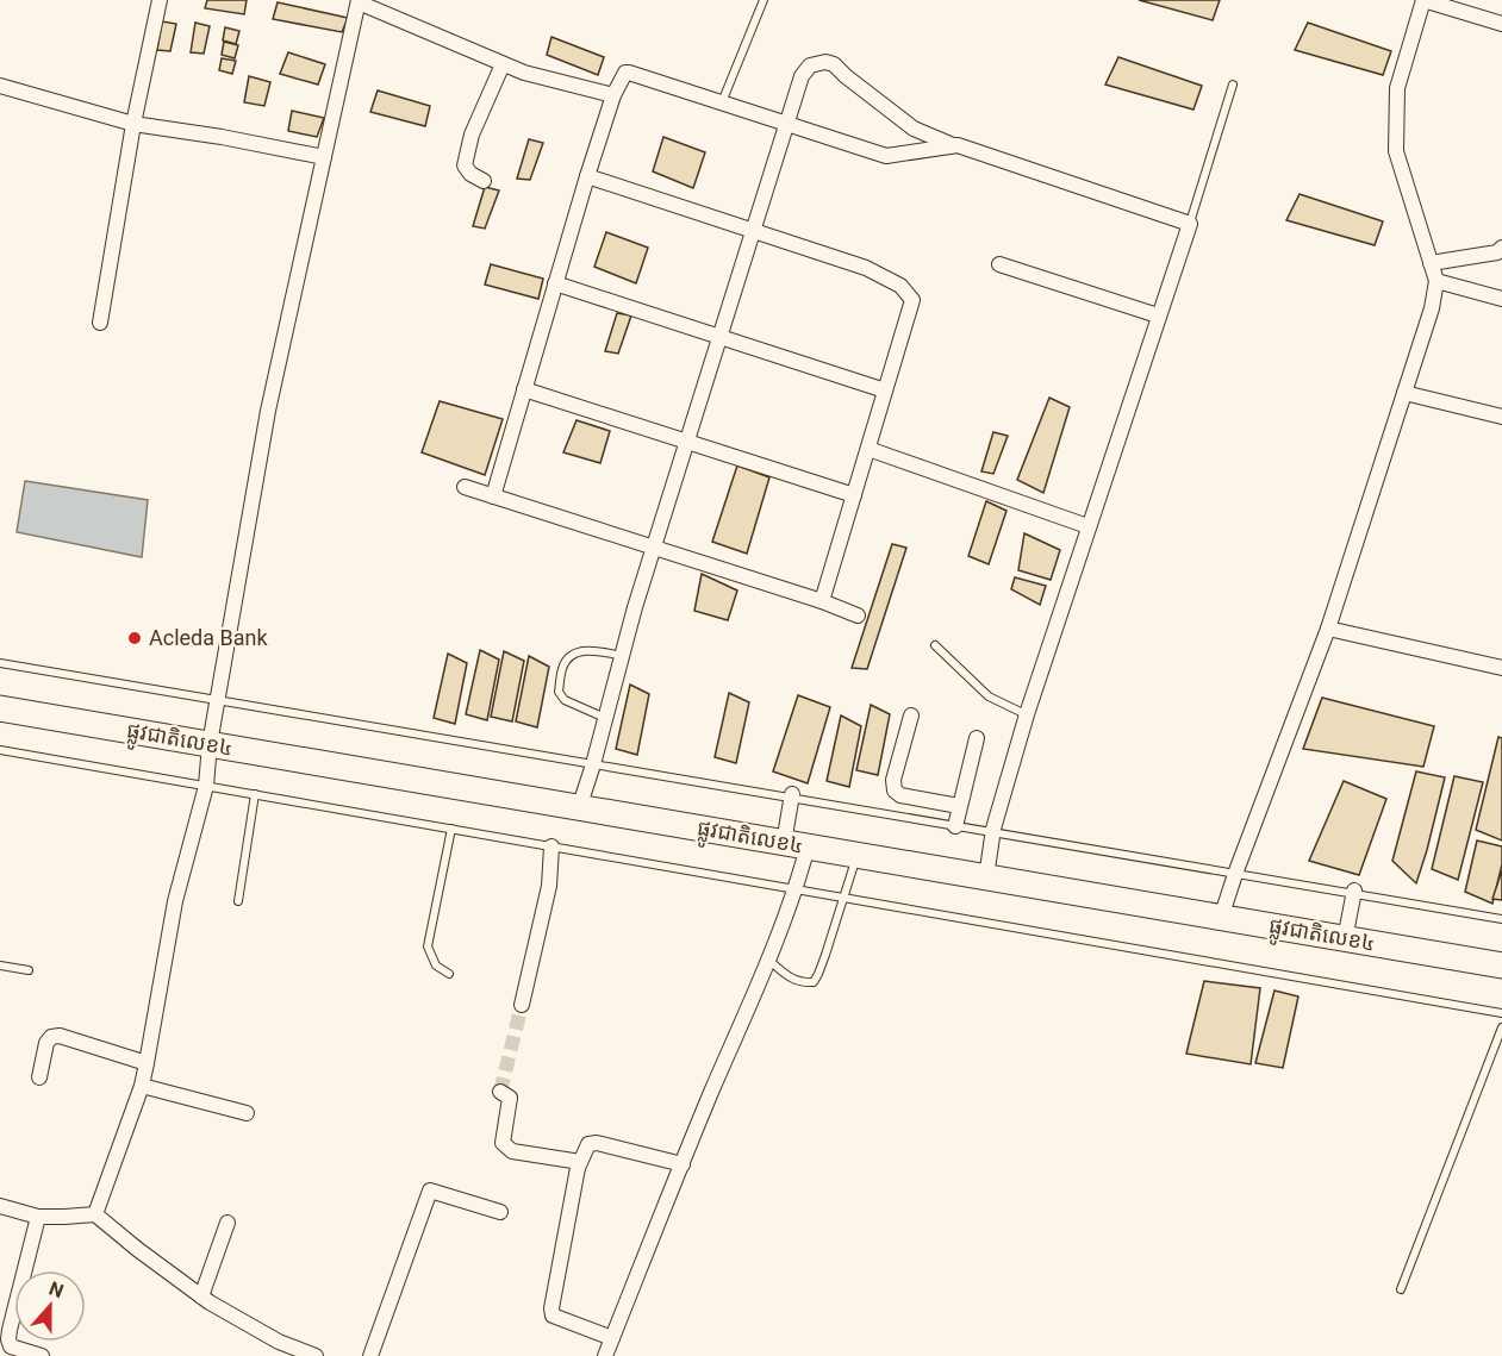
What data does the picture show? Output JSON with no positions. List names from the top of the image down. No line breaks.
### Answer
{"streets":{"highway":["ផ្លូវជាតិលេខ៤"]},"places":["Acleda Bank"],"north":"top"}
